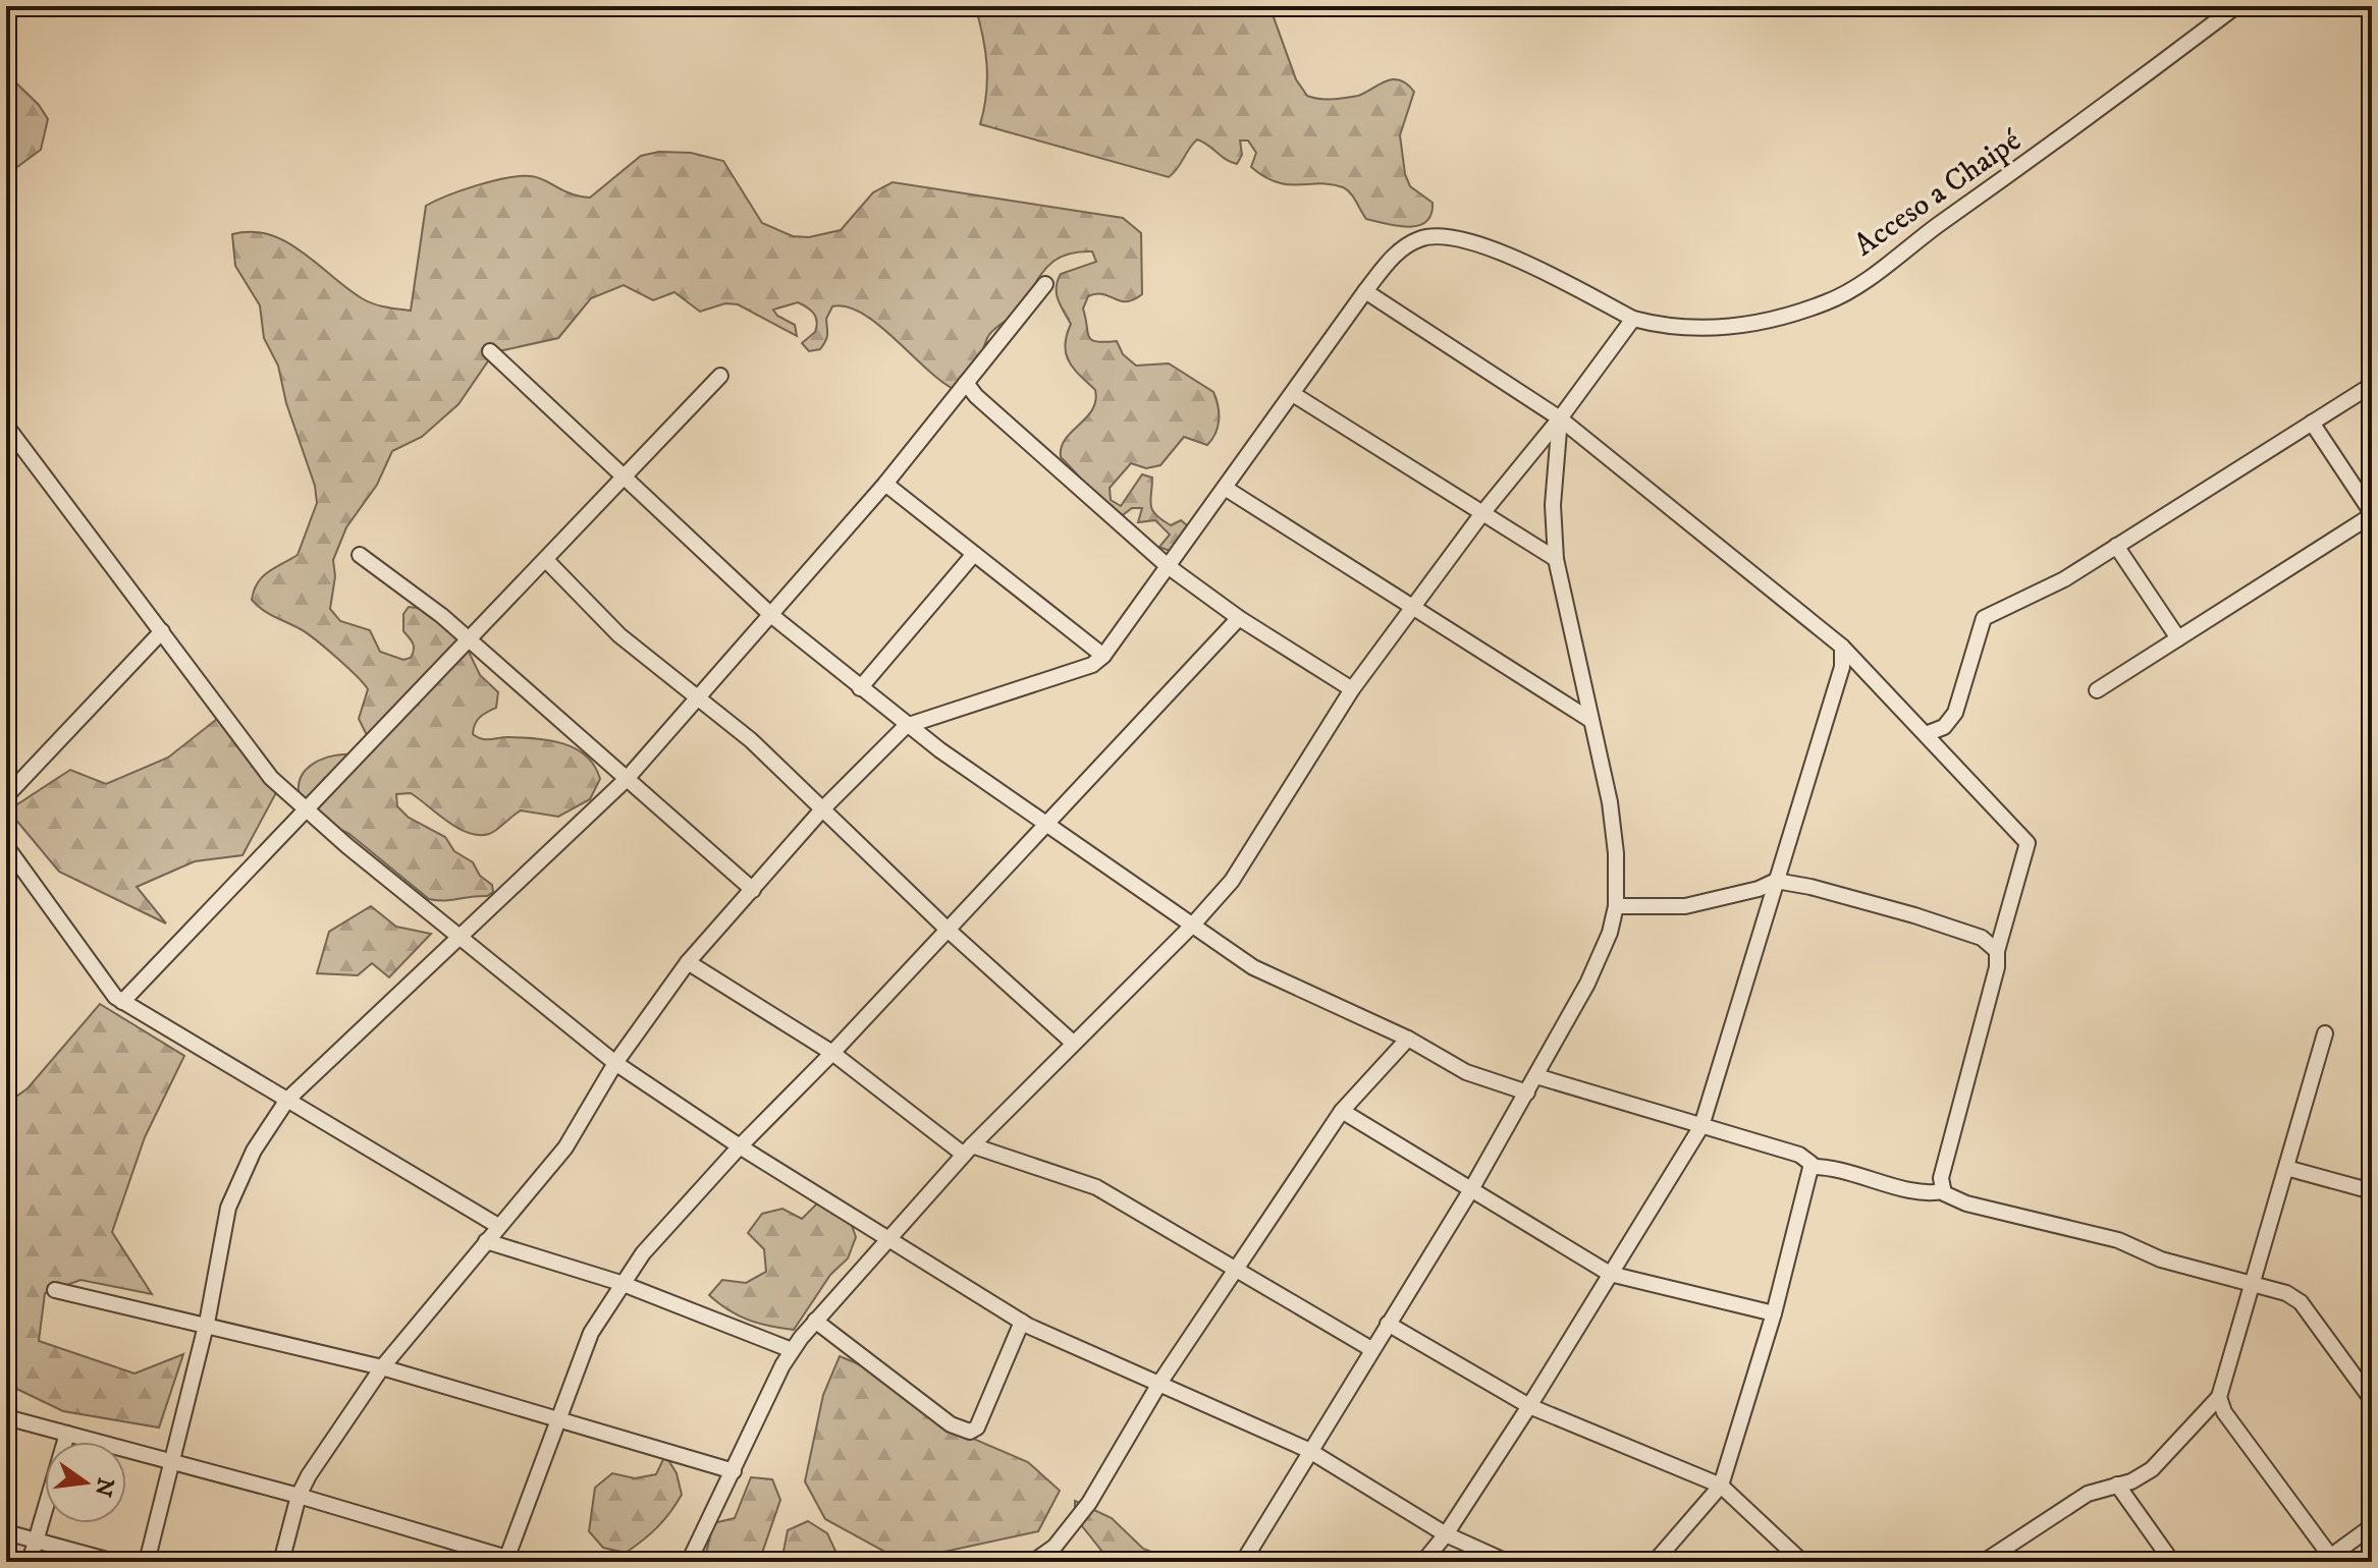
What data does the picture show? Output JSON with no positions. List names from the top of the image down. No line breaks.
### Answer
{"streets":{"street":["Acceso a Chaipé"]},"north":"right"}
